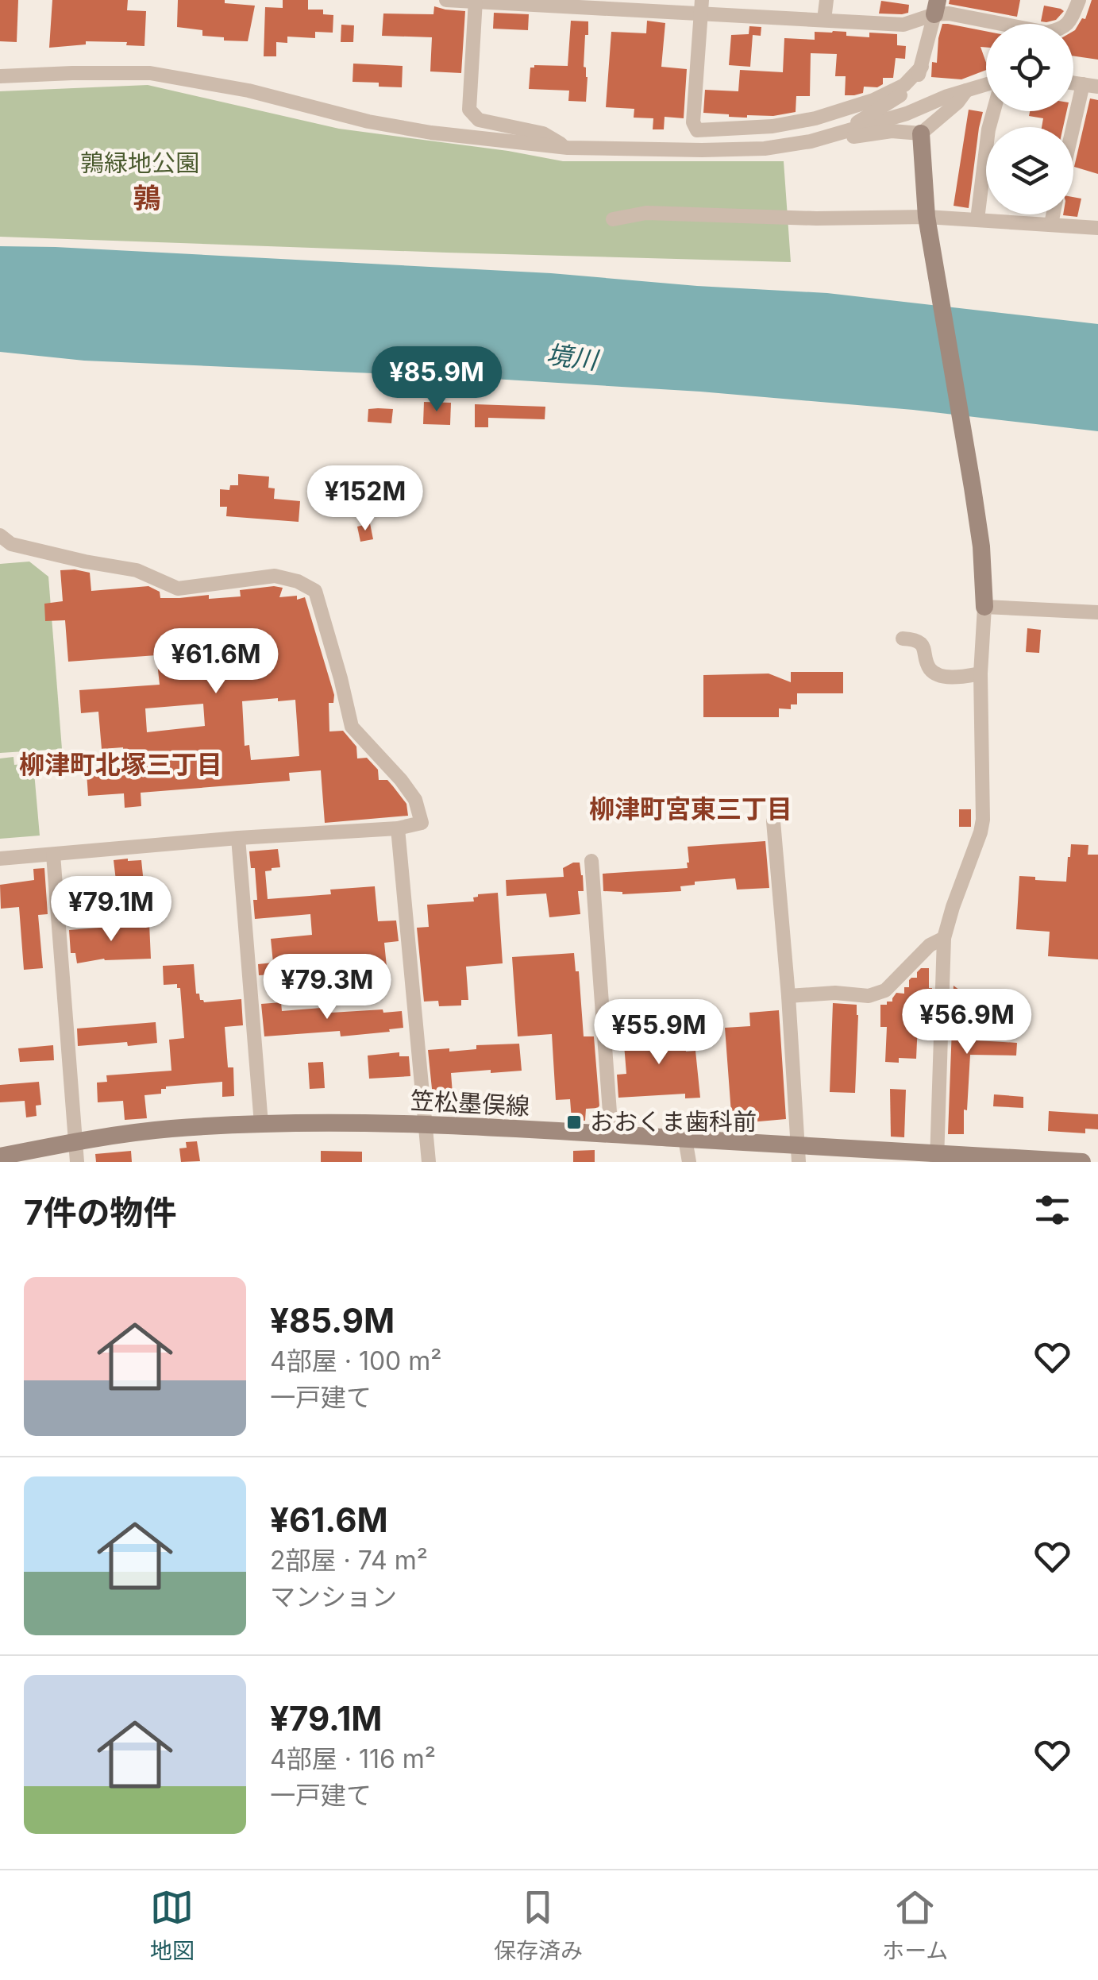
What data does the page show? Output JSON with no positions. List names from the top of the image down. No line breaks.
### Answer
{"streets":{"main road":["笠松墨俣線"]},"districts":["鶉","柳津町北塚三丁目","柳津町宮東三丁目"],"water":["境川"],"parks":["鶉緑地公園"],"places":{"transit":["おおくま歯科前"]},"page":{"price":["¥85.9M","¥152M","¥61.6M","¥79.1M","¥79.3M","¥56.9M","¥55.9M"],"heading":"7件の物件","list":[{"name":"¥85.9M","note":"4部屋 · 100 m² · 一戸建て"},{"name":"¥61.6M","note":"2部屋 · 74 m² · マンション"},{"name":"¥79.1M","note":"4部屋 · 116 m² · 一戸建て"}],"tabs":["地図","保存済み","ホーム"]}}
